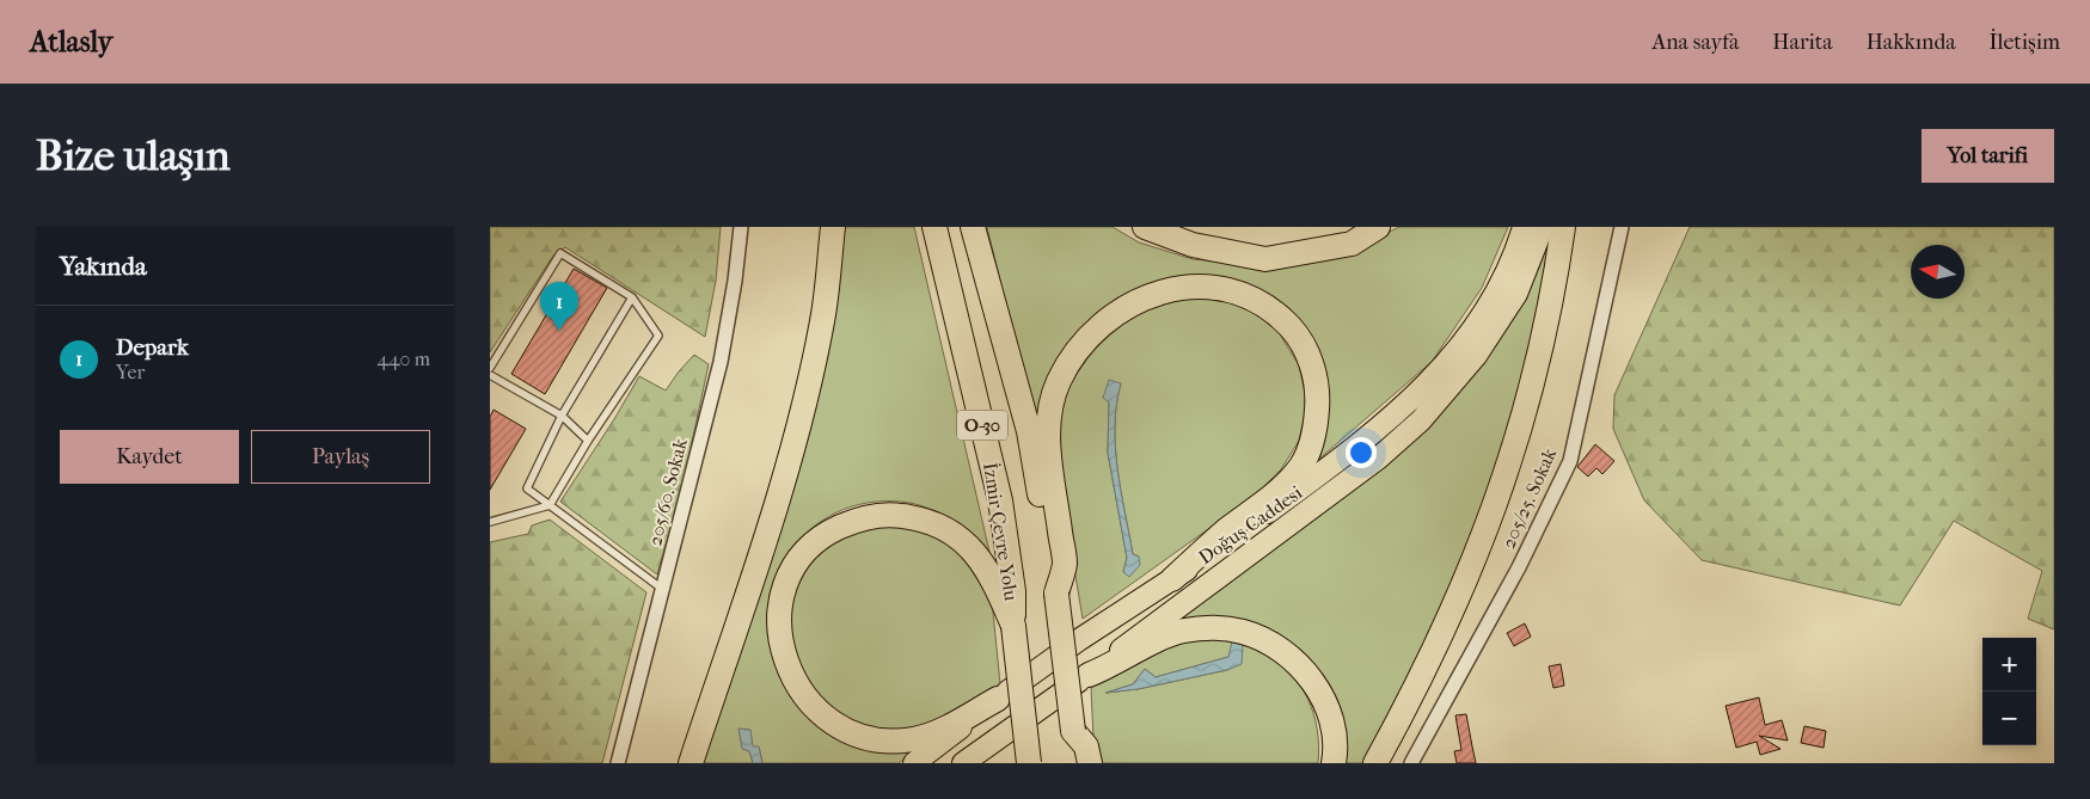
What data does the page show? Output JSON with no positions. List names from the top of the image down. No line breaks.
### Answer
{"streets":{"highway":["O-30","İzmir Çevre Yolu"],"main road":["Doğuş Caddesi"],"street":["205/60. Sokak","205/25. Sokak"]},"crossings":[["O-30","İzmir Çevre Yolu"]],"north":"left","page":{"header":"Atlasly","nav":["Ana sayfa","Harita","Hakkında","İletişim"],"buttons":["Yol tarifi",["Kaydet","Paylaş"]],"title":"Bize ulaşın","heading":"Yakında","pins":"1","list":[{"mark":"1","name":"Depark","note":"Yer","value":"440 m"}],"map_buttons":["+","−"]}}
